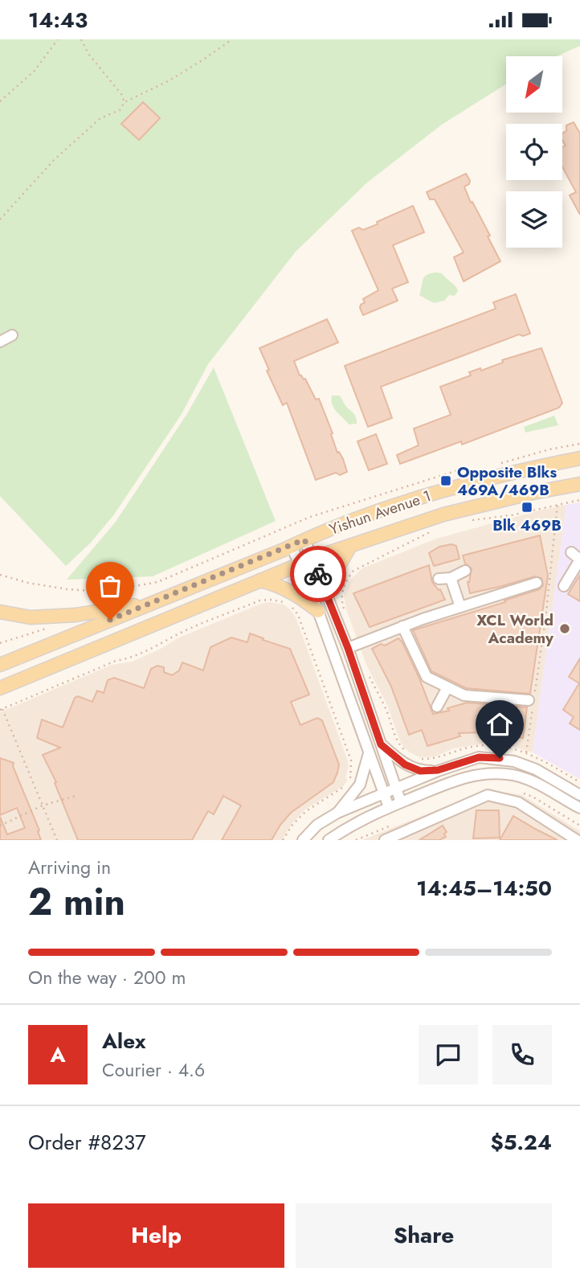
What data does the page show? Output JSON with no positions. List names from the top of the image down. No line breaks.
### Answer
{"streets":{"main road":["Yishun Avenue 1"]},"places":{"transit":["Opposite Blks 469A/469B","Blk 469B"],"other":["XCL World Academy"]},"north":"bottom left","page":{"status":"14:43","heading":["2 min","Arriving in","14:45–14:50"],"panel":["Alex","Courier · 4.6","Order #8237","$5.24"],"bar":"On the way · 200 m","round":"A","buttons":["Help","Share"]}}
